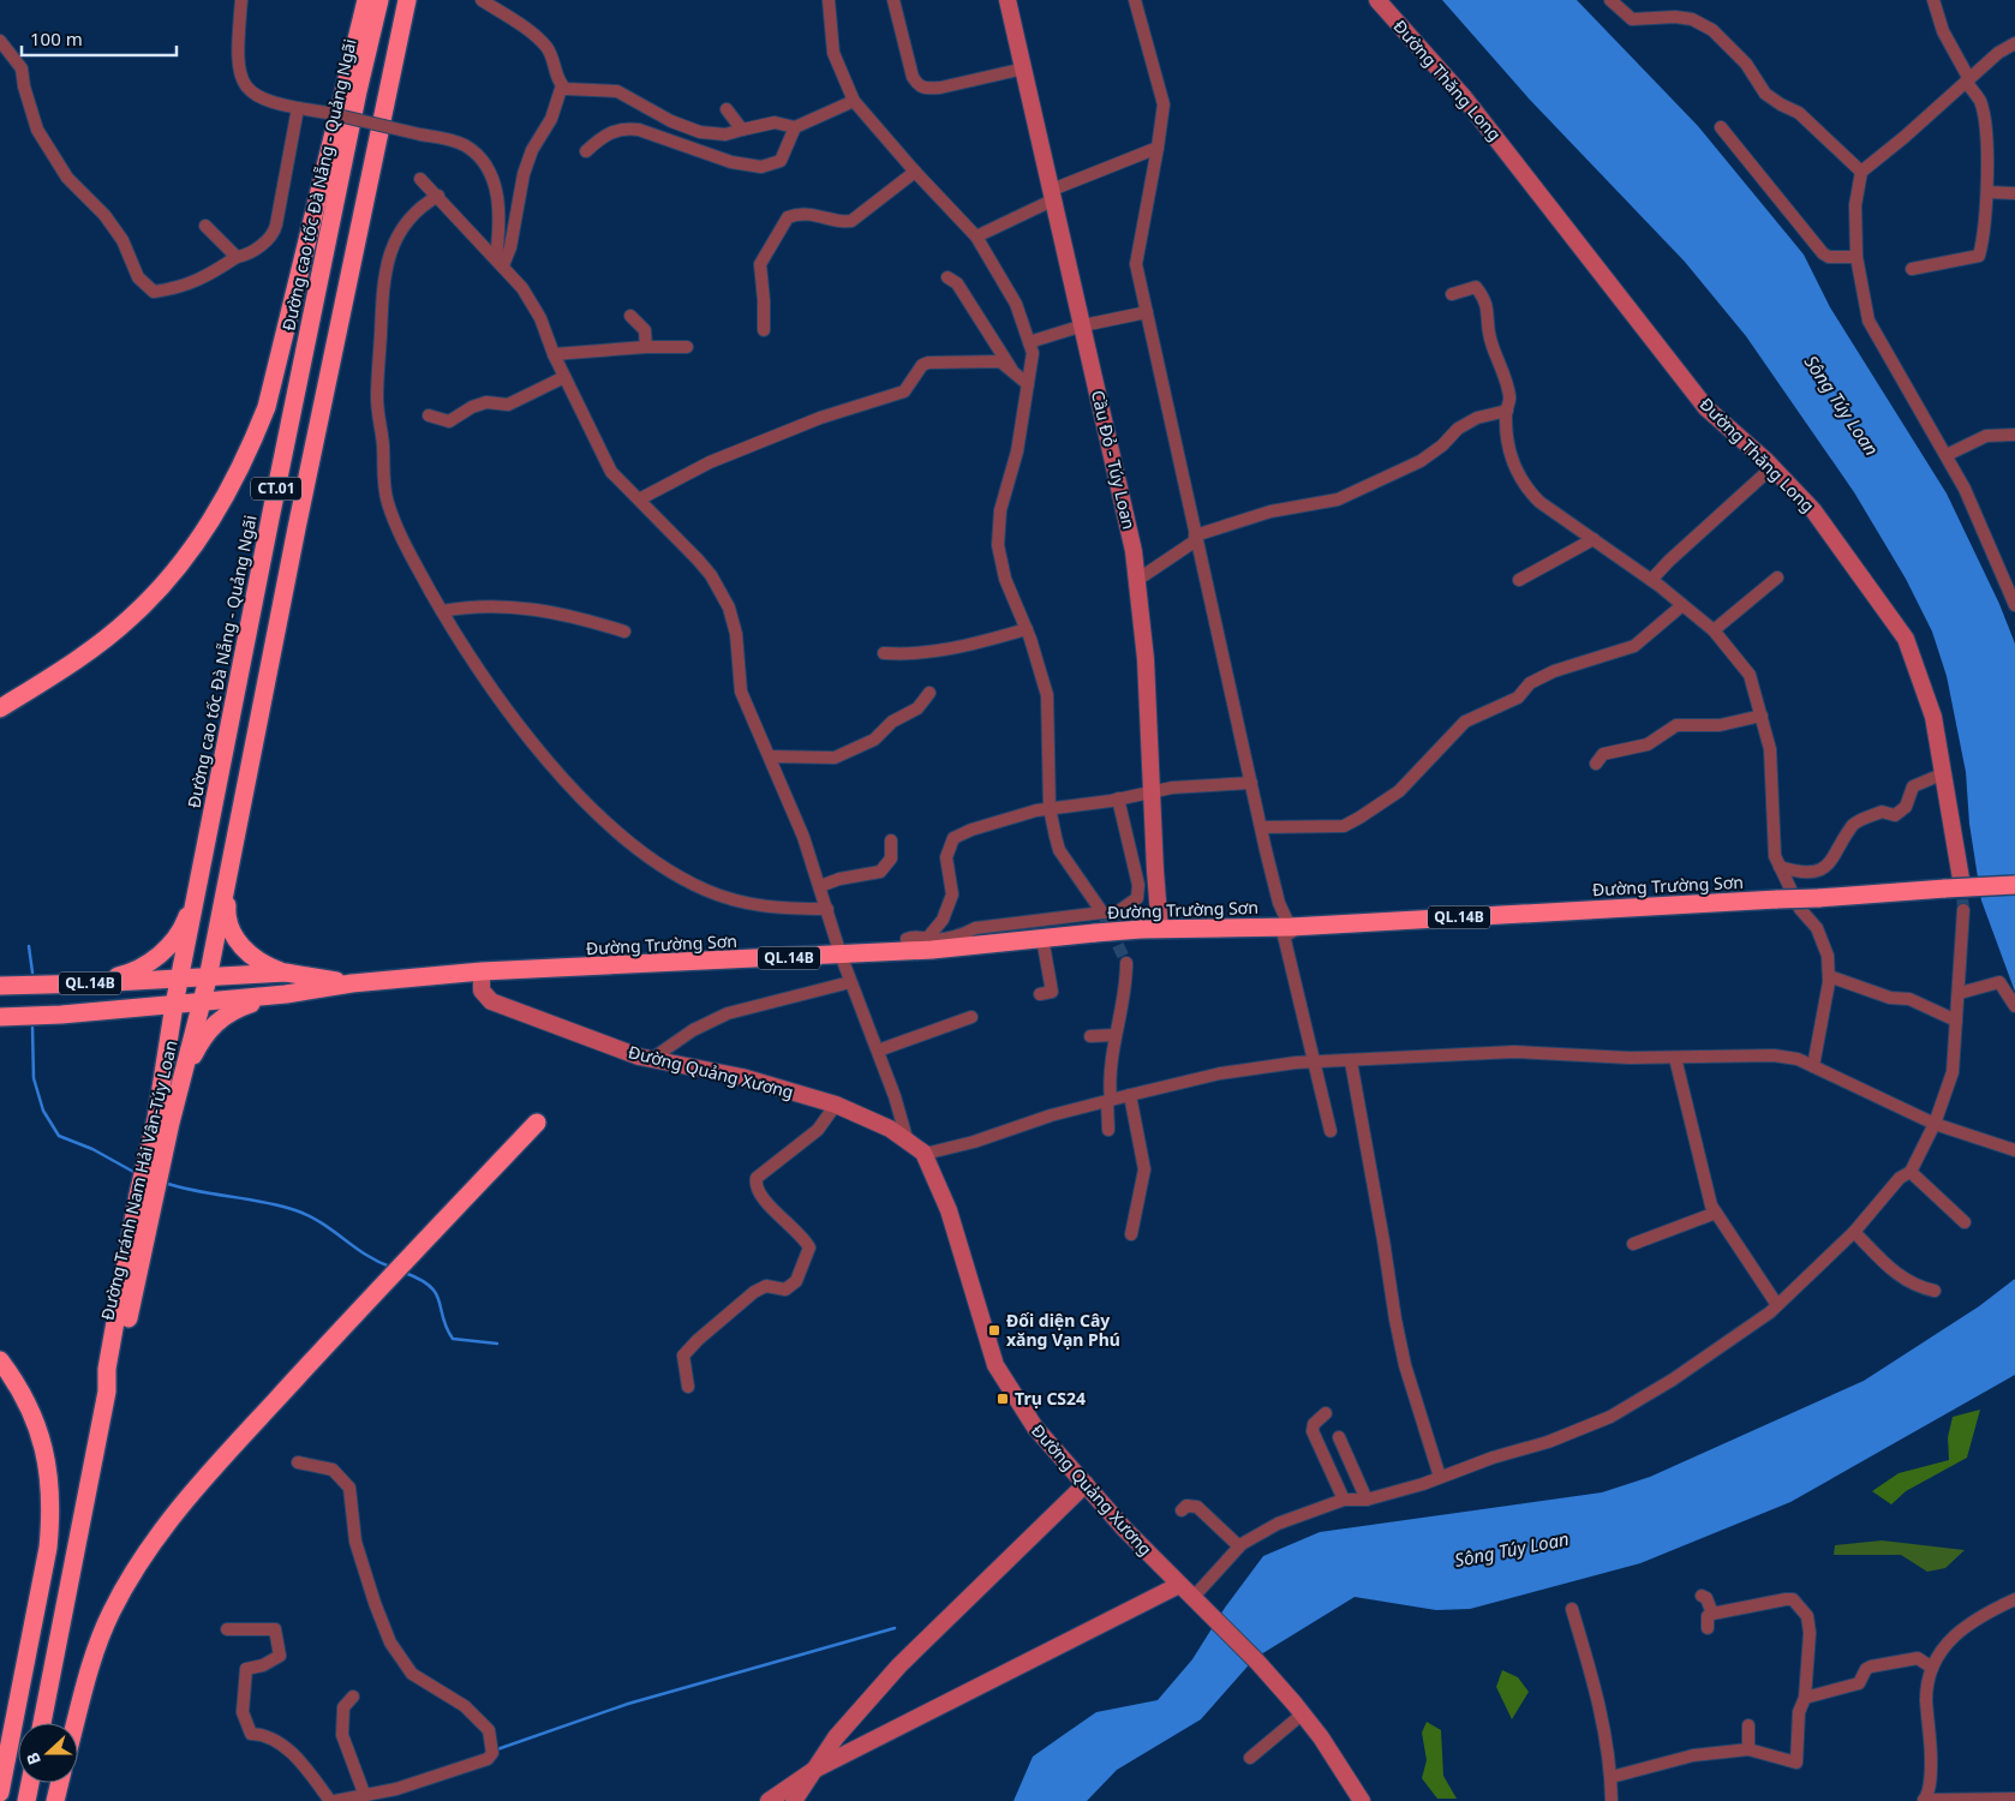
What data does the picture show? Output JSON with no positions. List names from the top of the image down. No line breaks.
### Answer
{"streets":{"highway":["Đường cao tốc Đà Nẵng - Quảng Ngãi","CT.01","Đường Trường Sơn","QL.14B","Đường Tránh Nam Hải Vân-Túy Loan"],"street":["Đường Thăng Long","Cầu Đỏ - Túy Loan","Đường Quảng Xương"]},"crossings":[["Đường Thăng Long","Đường Trường Sơn"],["Đường cao tốc Đà Nẵng - Quảng Ngãi","Đường Trường Sơn"],["Đường cao tốc Đà Nẵng - Quảng Ngãi","Đường Tránh Nam Hải Vân-Túy Loan"],["Cầu Đỏ - Túy Loan","Đường Trường Sơn"],["CT.01","Đường Trường Sơn"],["CT.01","Đường Tránh Nam Hải Vân-Túy Loan"],["Đường Trường Sơn","Đường Quảng Xương"],["Đường Trường Sơn","Đường Tránh Nam Hải Vân-Túy Loan"]],"water":["Sông Túy Loan"],"places":{"transit":["Đối diện Cây xăng Vạn Phú","Trụ CS24"]},"scale_bar":"100 m","north":"left"}
